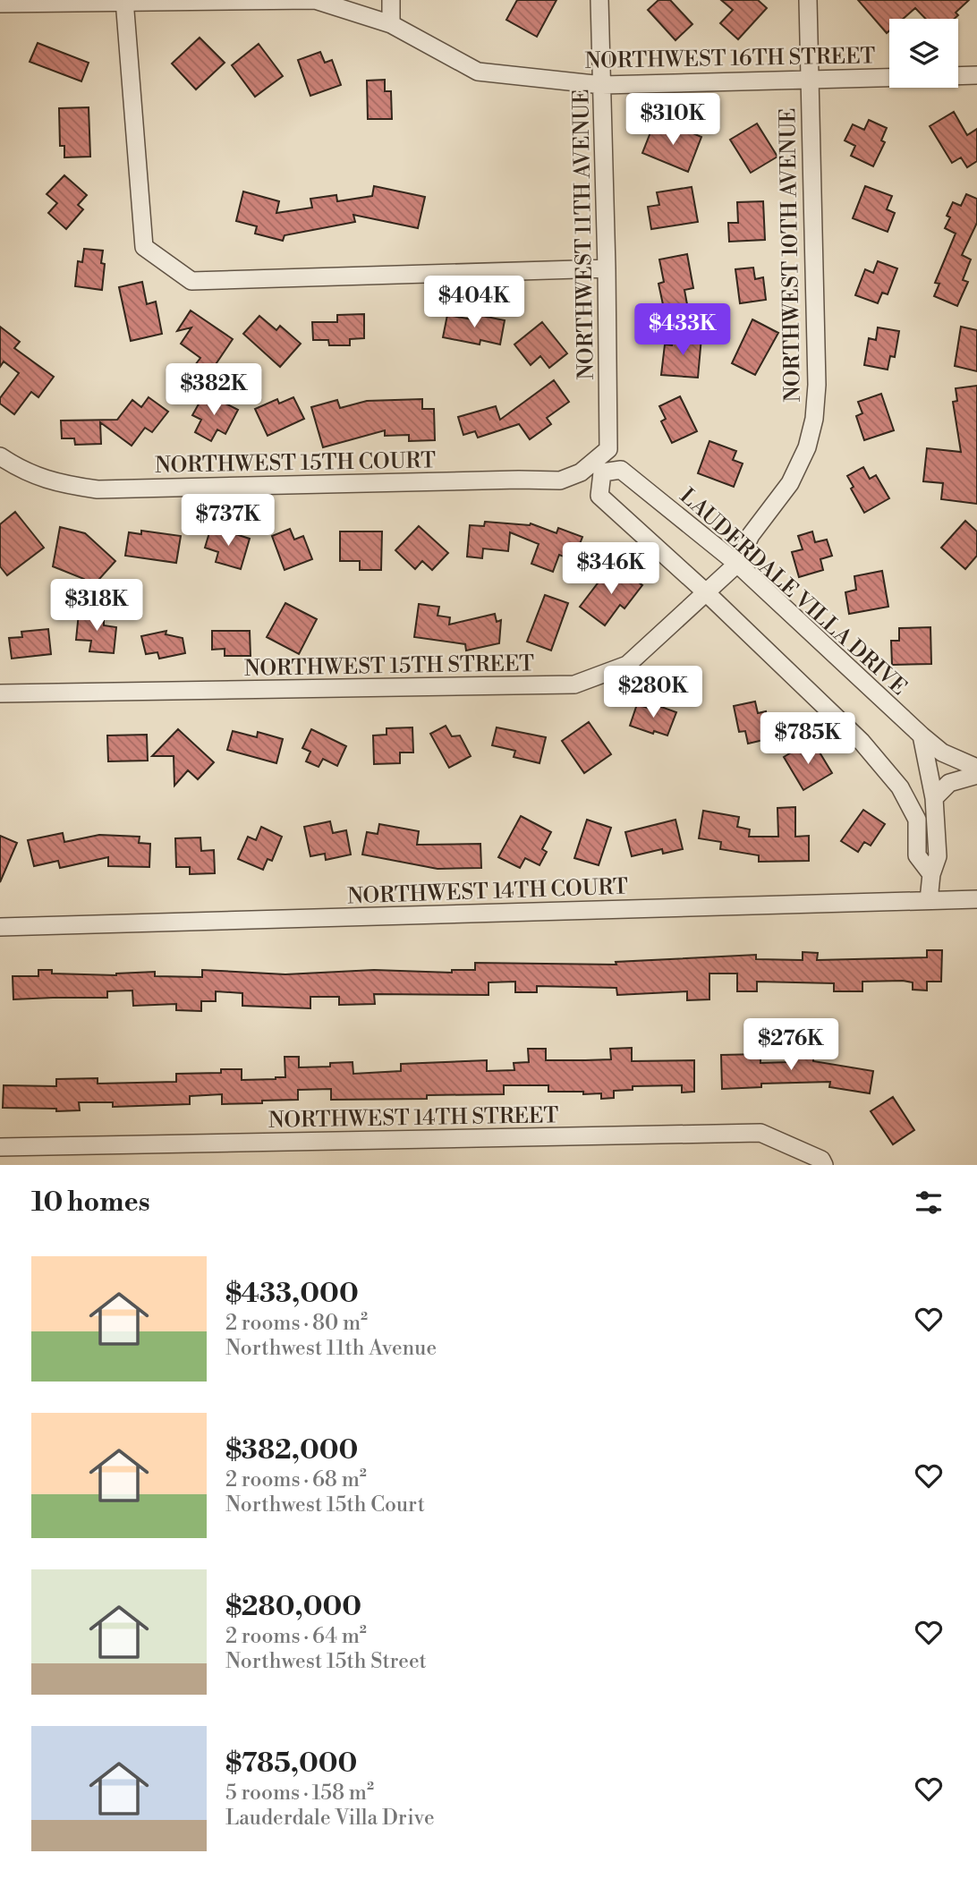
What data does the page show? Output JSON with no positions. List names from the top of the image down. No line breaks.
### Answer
{"streets":{"street":["NORTHWEST 16TH STREET","NORTHWEST 11TH AVENUE","NORTHWEST 10TH AVENUE","NORTHWEST 15TH COURT","LAUDERDALE VILLA DRIVE","NORTHWEST 15TH STREET","NORTHWEST 14TH COURT","NORTHWEST 14TH STREET"]},"crossings":[["NORTHWEST 16TH STREET","NORTHWEST 11TH AVENUE"],["NORTHWEST 16TH STREET","NORTHWEST 10TH AVENUE"],["NORTHWEST 11TH AVENUE","NORTHWEST 15TH COURT"],["NORTHWEST 11TH AVENUE","LAUDERDALE VILLA DRIVE"],["NORTHWEST 10TH AVENUE","LAUDERDALE VILLA DRIVE"],["NORTHWEST 10TH AVENUE","NORTHWEST 15TH STREET"],["NORTHWEST 15TH COURT","LAUDERDALE VILLA DRIVE"],["LAUDERDALE VILLA DRIVE","NORTHWEST 15TH STREET"]],"page":{"price":["$310K","$404K","$433K","$382K","$737K","$346K","$318K","$280K","$785K","$276K"],"heading":"10 homes","list":[{"name":"$433,000","note":"2 rooms · 80 m² · Northwest 11th Avenue"},{"name":"$382,000","note":"2 rooms · 68 m² · Northwest 15th Court"},{"name":"$280,000","note":"2 rooms · 64 m² · Northwest 15th Street"},{"name":"$785,000","note":"5 rooms · 158 m² · Lauderdale Villa Drive"}]}}
